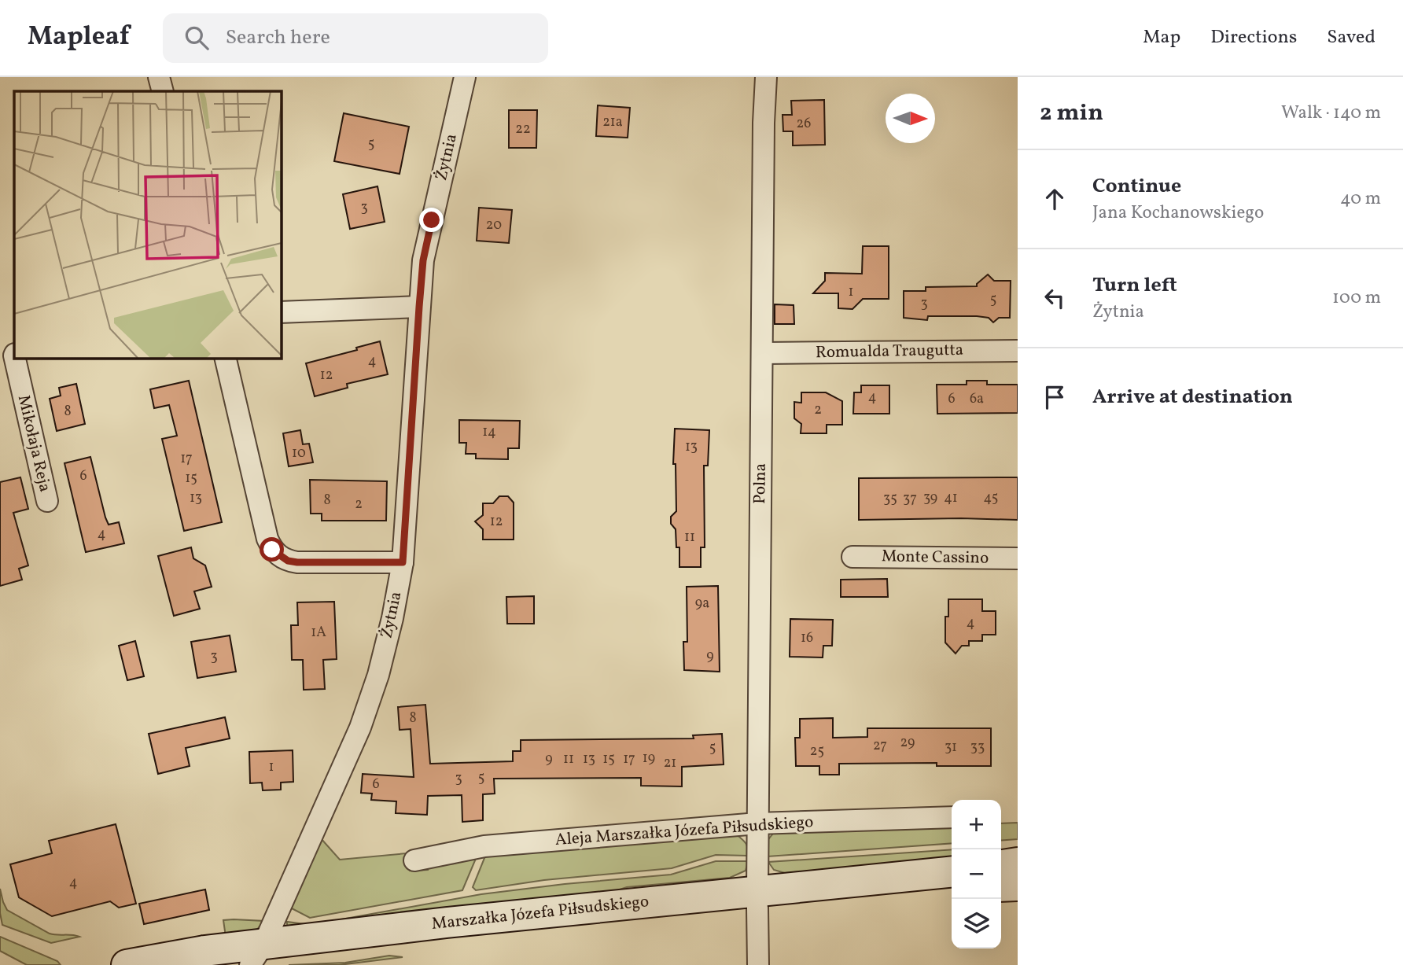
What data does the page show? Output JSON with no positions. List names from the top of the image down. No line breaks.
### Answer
{"streets":{"main road":["Marszałka Józefa Piłsudskiego"],"street":["Żytnia","Romualda Traugutta","Mikołaja Reja","Polna","Monte Cassino","Aleja Marszałka Józefa Piłsudskiego"]},"crossings":[["Żytnia","Marszałka Józefa Piłsudskiego"],["Romualda Traugutta","Polna"],["Polna","Aleja Marszałka Józefa Piłsudskiego"],["Polna","Marszałka Józefa Piłsudskiego"]],"house_numbers":["21a","26","22","5","3","20","1","5","3","4","12","4","6","6a","2","8","14","13","10","17","6","15","13","39","41","45","35","37","8","2","12","4","11","9a","4","1A","16","9","3","8","29","27","31","33","5","25","19","9","11","13","15","17","21","1","5","3","6","4"],"north":"right","page":{"header":"Mapleaf","search":"Search here","nav":["Map","Directions","Saved"],"heading":["2 min","Walk · 140 m"],"list":[["Continue","Jana Kochanowskiego","40 m"],["Turn left","Żytnia","100 m"],"Arrive at destination"],"map_buttons":["+","−"]}}
